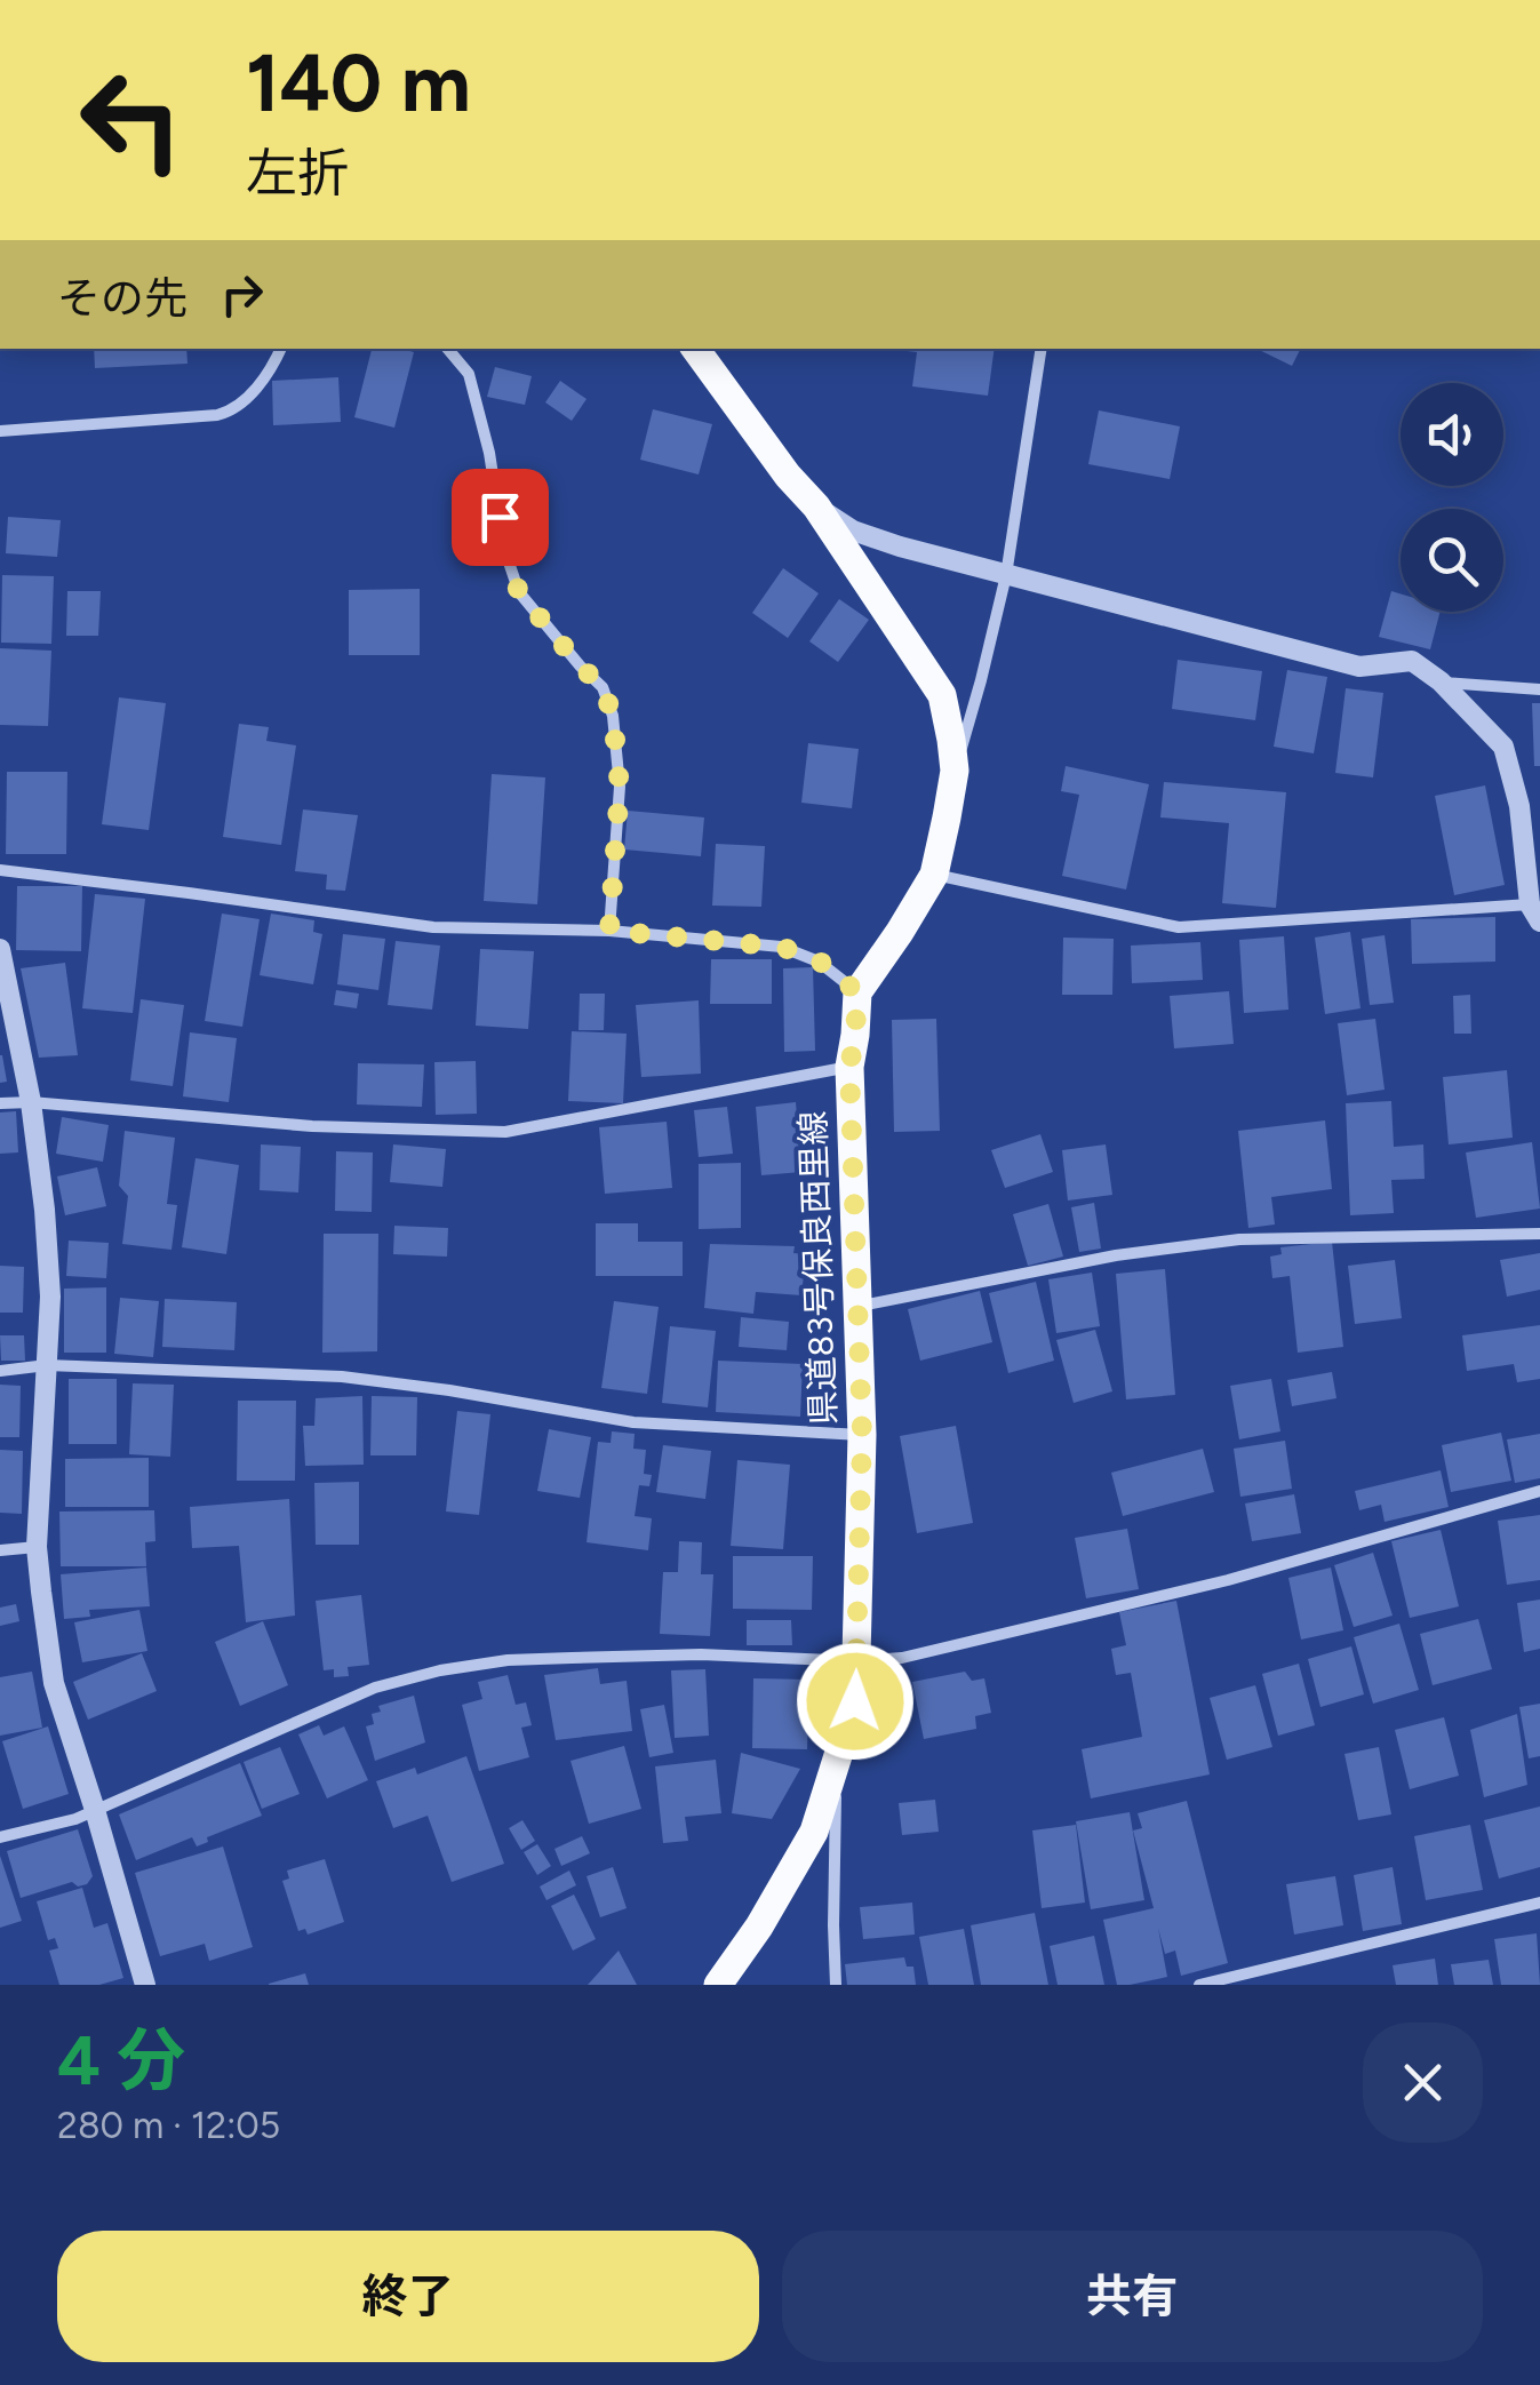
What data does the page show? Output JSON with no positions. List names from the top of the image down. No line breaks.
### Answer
{"streets":{"main road":["県道83号保良西里線"]},"page":{"turn":["140 m","左折"],"then":"その先","heading":["4 分","280 m · 12:05"],"buttons":["終了","共有"]}}
